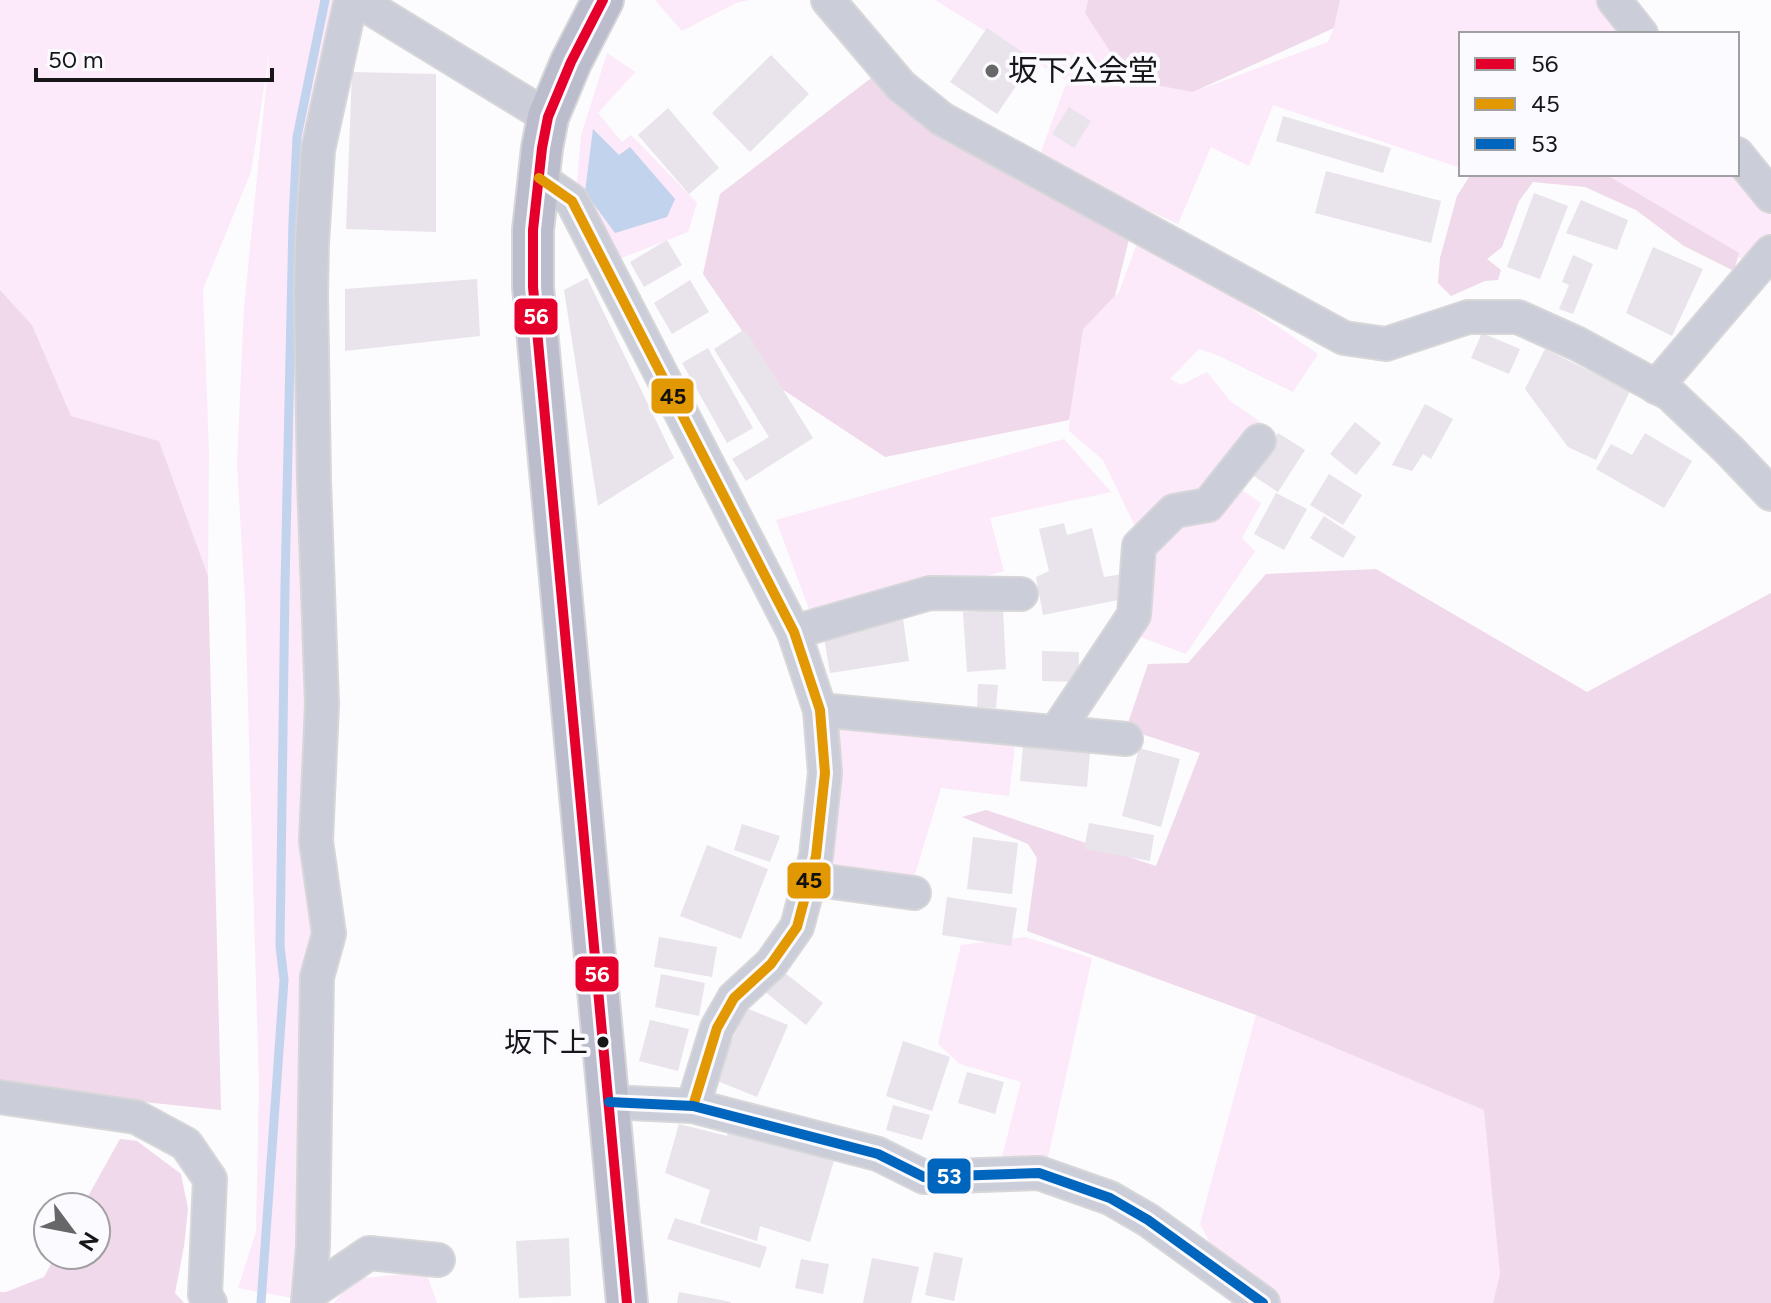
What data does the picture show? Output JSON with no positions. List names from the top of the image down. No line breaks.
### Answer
{"places":["坂下公会堂","坂下上"],"lines":["transit line 56","transit line 45","transit line 53"],"legend":["56","45","53"],"scale_bar":"50 m","north":"bottom right"}
